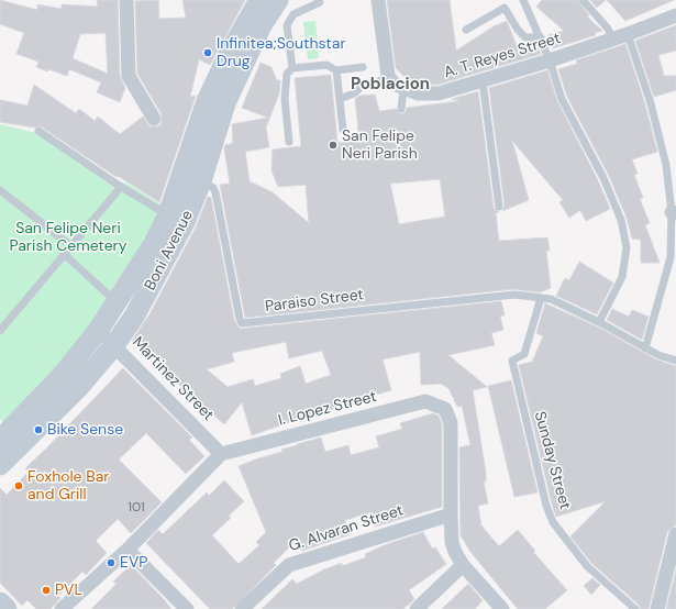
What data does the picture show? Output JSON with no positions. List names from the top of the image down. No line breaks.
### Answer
{"streets":{"main road":["Boni Avenue"],"street":["A. T. Reyes Street","Martinez Street","I. Lopez Street","G. Alvaran Street"],"lane":["Paraiso Street","Sunday Street"]},"crossings":[["Boni Avenue","Paraiso Street"],["Boni Avenue","Martinez Street"],["Paraiso Street","Sunday Street"],["Martinez Street","I. Lopez Street"],["I. Lopez Street","G. Alvaran Street"]],"districts":["Poblacion"],"parks":["San Felipe Neri Parish Cemetery"],"places":["Infinitea;Southstar Drug","San Felipe Neri Parish","Bike Sense","Foxhole Bar and Grill","EVP","PVL"],"house_numbers":["101"]}
